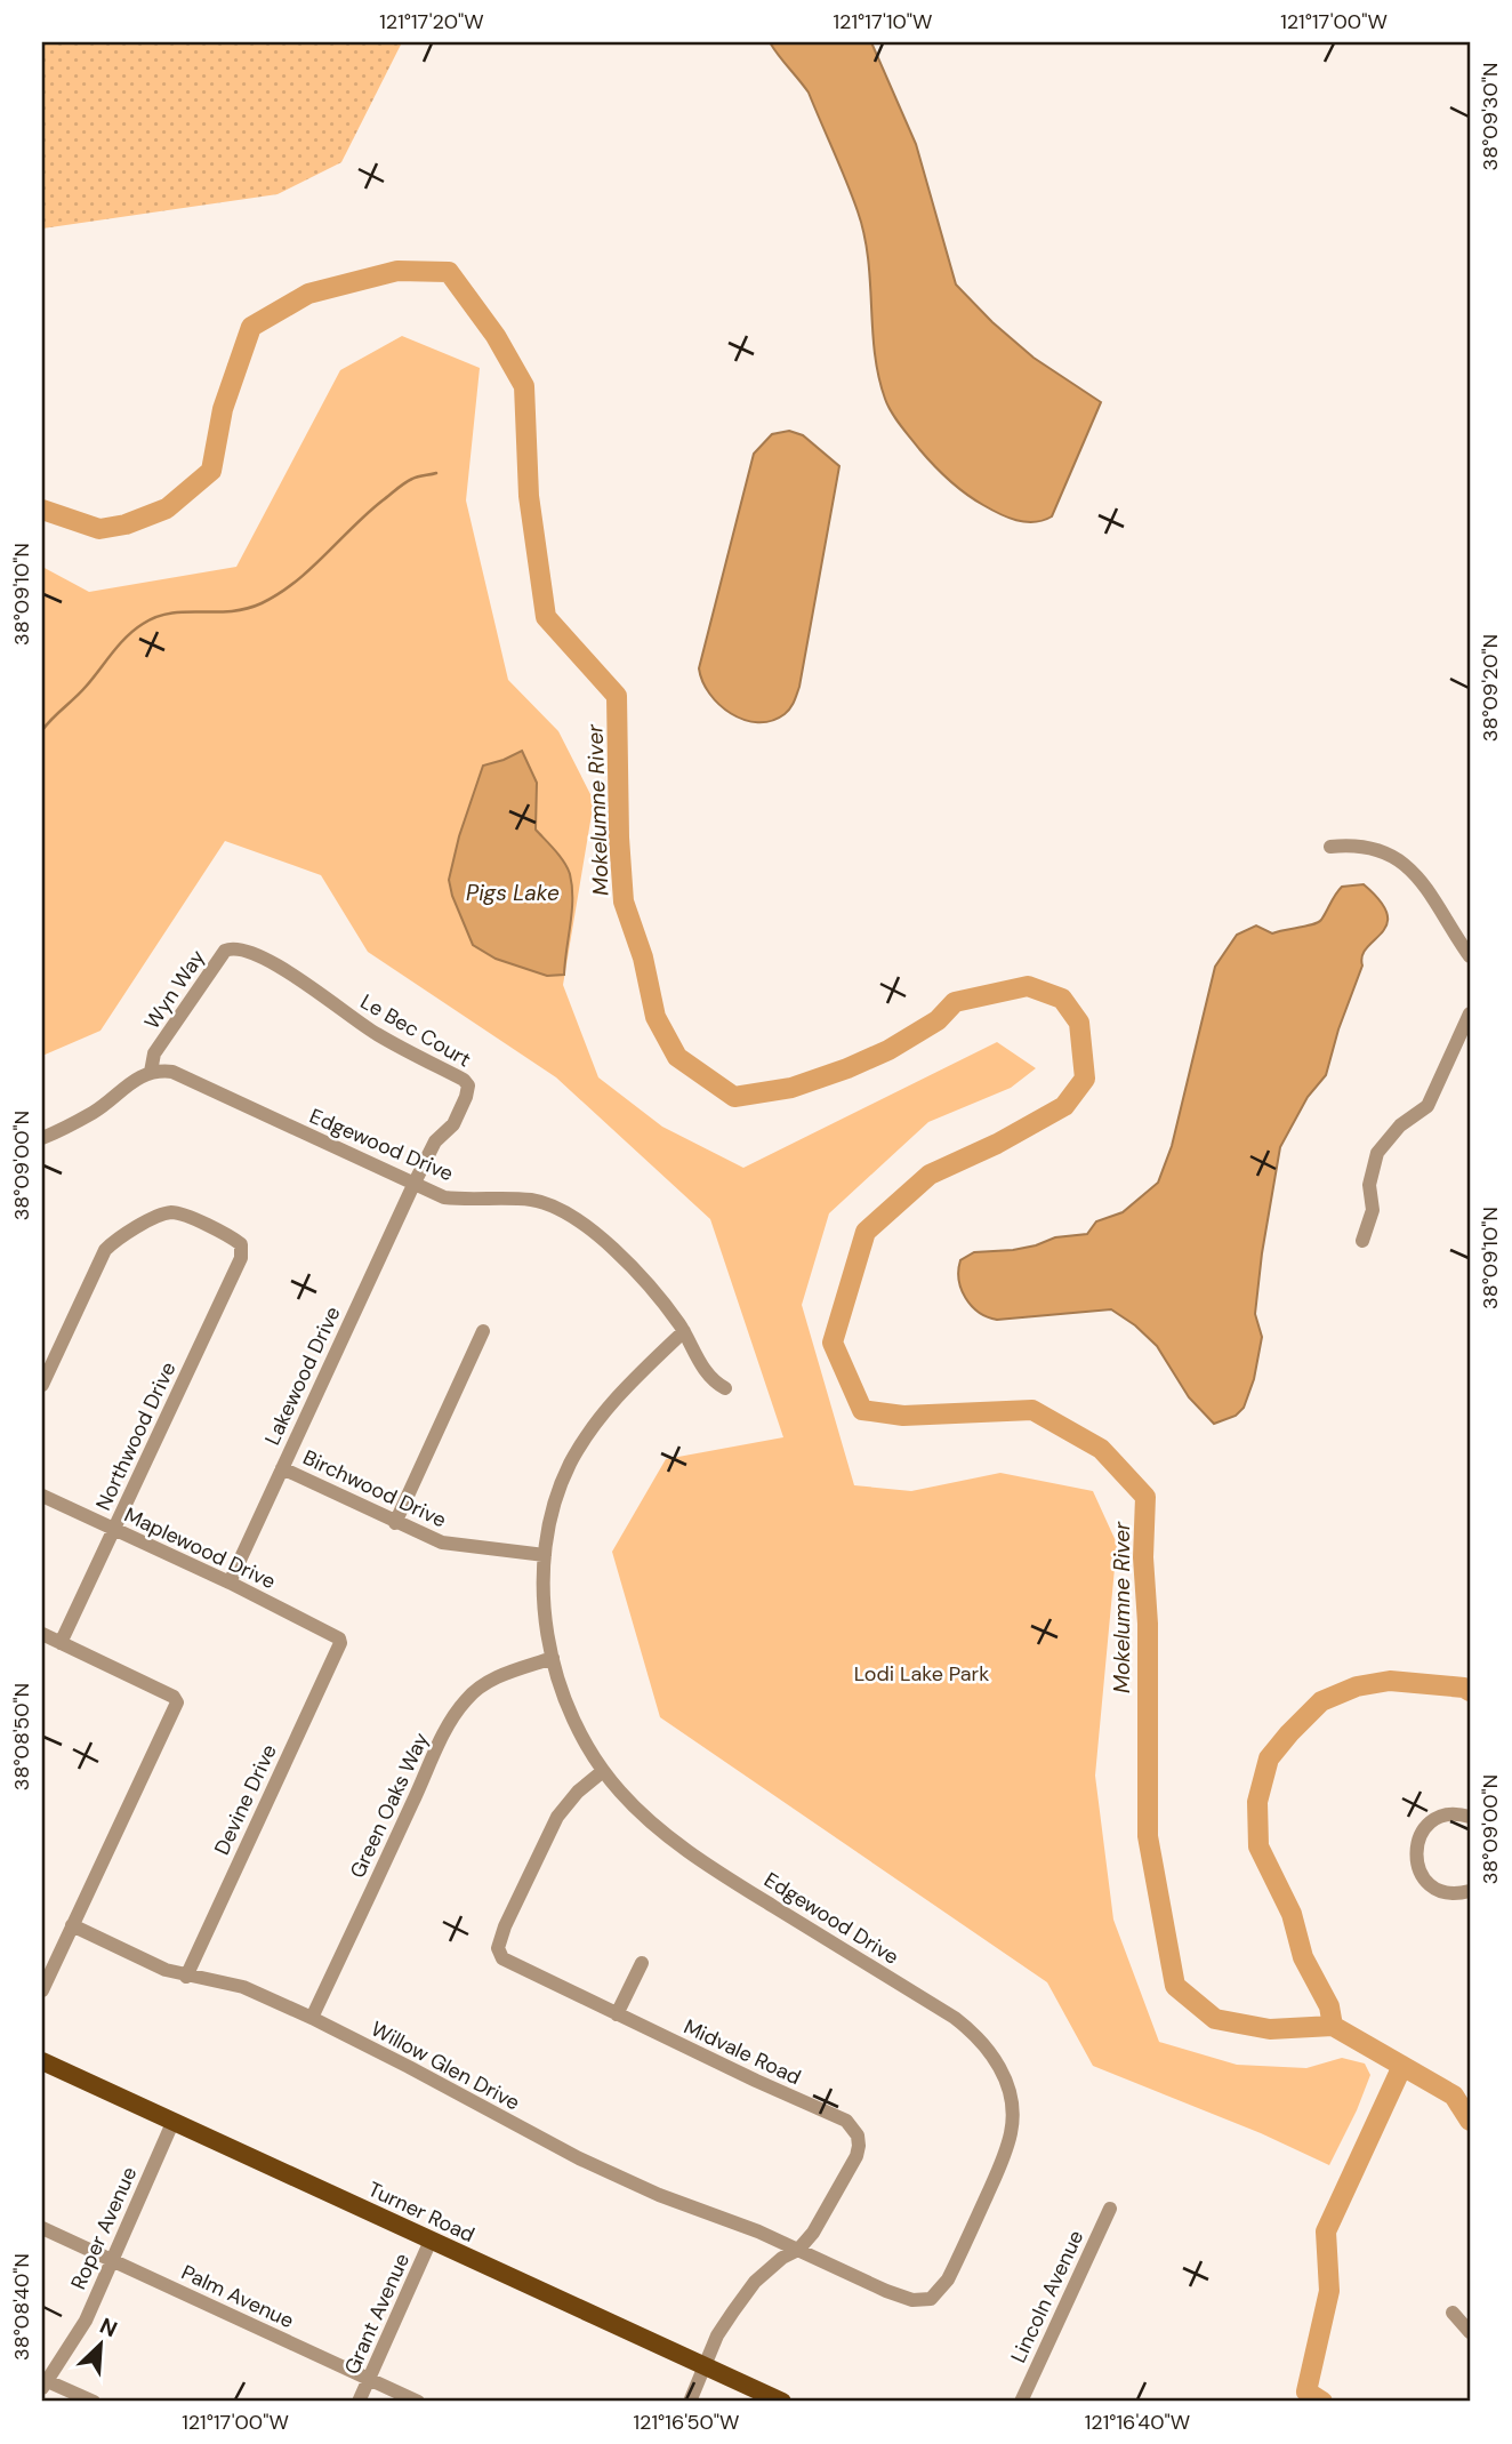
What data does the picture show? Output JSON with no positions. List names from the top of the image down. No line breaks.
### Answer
{"streets":{"main road":["Turner Road"],"street":["Wyn Way","Le Bec Court","Edgewood Drive","Lakewood Drive","Northwood Drive","Birchwood Drive","Maplewood Drive","Devine Drive","Green Oaks Way","Midvale Road","Willow Glen Drive","Roper Avenue","Palm Avenue","Lincoln Avenue","Grant Avenue"]},"crossings":[["Wyn Way","Le Bec Court"],["Wyn Way","Edgewood Drive"],["Le Bec Court","Edgewood Drive"],["Le Bec Court","Lakewood Drive"],["Edgewood Drive","Lakewood Drive"],["Edgewood Drive","Birchwood Drive"],["Edgewood Drive","Green Oaks Way"],["Edgewood Drive","Midvale Road"],["Edgewood Drive","Willow Glen Drive"],["Lakewood Drive","Birchwood Drive"],["Lakewood Drive","Maplewood Drive"],["Northwood Drive","Maplewood Drive"],["Maplewood Drive","Devine Drive"],["Devine Drive","Willow Glen Drive"],["Green Oaks Way","Willow Glen Drive"],["Midvale Road","Willow Glen Drive"],["Turner Road","Roper Avenue"],["Turner Road","Grant Avenue"],["Roper Avenue","Palm Avenue"],["Palm Avenue","Grant Avenue"]],"water":["Mokelumne River","Pigs Lake"],"parks":["Lodi Lake Park"],"north":"top right","coordinates":["121°17'20\"W","121°17'10\"W","121°17'00\"W","38°09'30\"N","38°09'10\"N","38°09'20\"N","38°09'00\"N","38°08'50\"N","38°08'40\"N","121°16'50\"W","121°16'40\"W"]}
